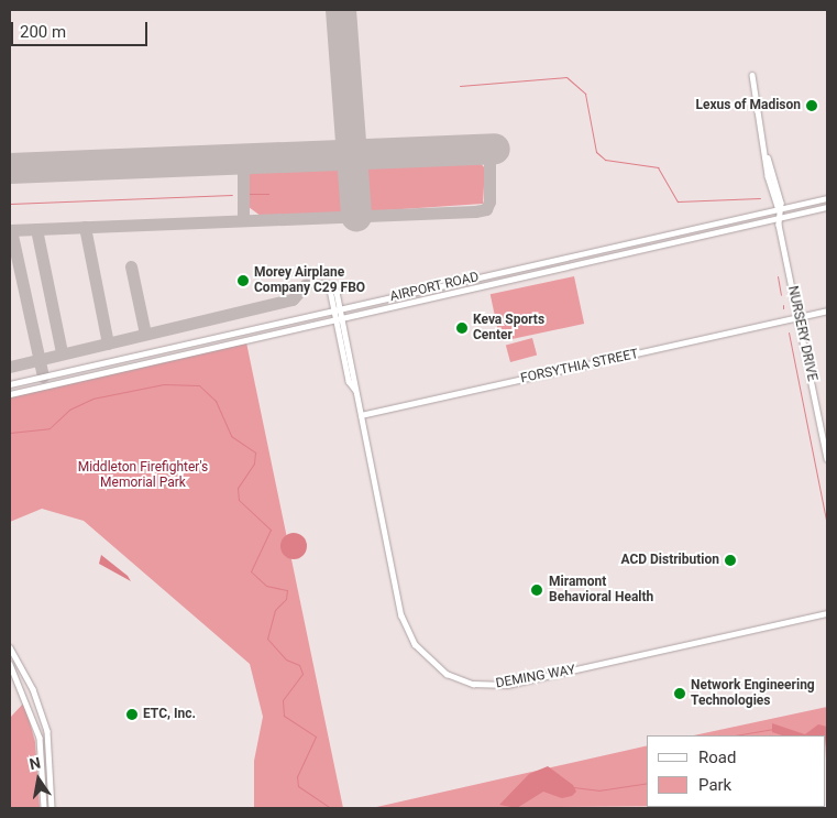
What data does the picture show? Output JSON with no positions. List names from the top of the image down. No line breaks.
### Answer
{"streets":{"street":["AIRPORT ROAD","NURSERY DRIVE","FORSYTHIA STREET","DEMING WAY"]},"crossings":[["AIRPORT ROAD","NURSERY DRIVE"],["AIRPORT ROAD","DEMING WAY"],["NURSERY DRIVE","FORSYTHIA STREET"],["FORSYTHIA STREET","DEMING WAY"]],"parks":["Middleton Firefighter's Memorial Park"],"places":["Lexus of Madison","Morey Airplane Company C29 FBO","Keva Sports Center","ACD Distribution","Miramont Behavioral Health","Network Engineering Technologies","ETC, Inc."],"legend":["Road","Park"],"scale_bar":"200 m","north":"top"}
